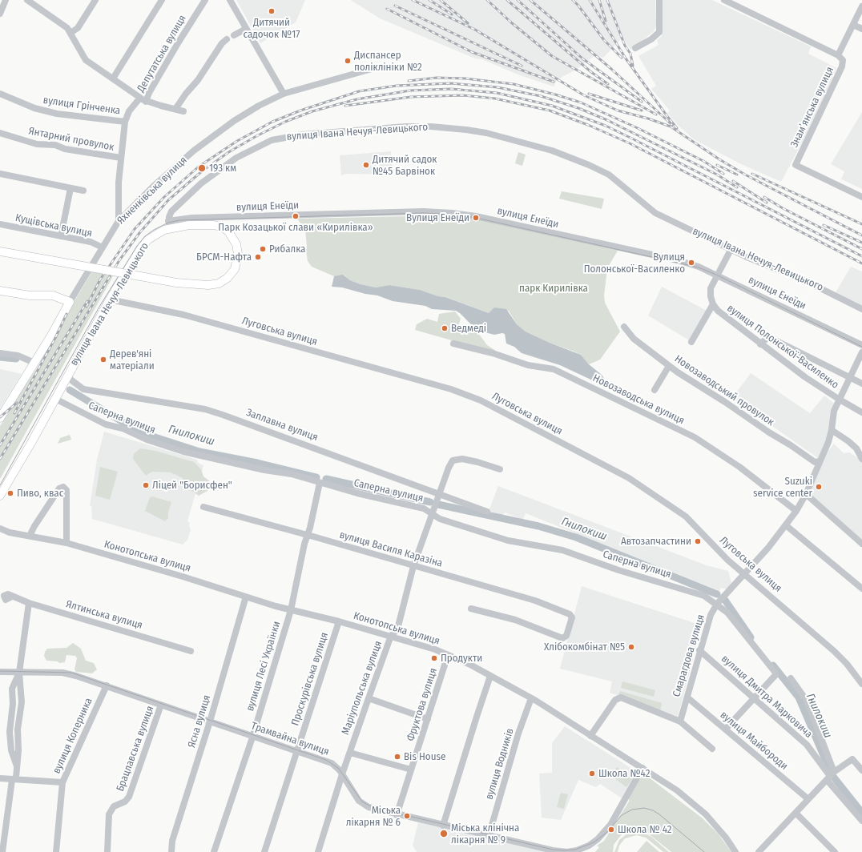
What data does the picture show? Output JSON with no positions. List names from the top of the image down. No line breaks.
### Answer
{"streets":{"main road":["вулиця Івана Нечуя-Левицького","Яхненківська вулиця"],"street":["Депутатська вулиця","вулиця Грінченка","Знамʼянська вулиця","Янтарний провулок","вулиця Енеїди","Кущівська вулиця","Луговська вулиця","вулиця Полонської-Василенко","Новозаводський провулок","Новозаводська вулиця","Саперна вулиця","Заплавна вулиця","вулиця Василя Каразіна","Конотопська вулиця","Ялтинська вулиця","Смарагдова вулиця","вулиця Лесі Українки","Проскурівська вулиця","Маріупольська вулиця","вулиця Дмитра Марковича","Фруктова вулиця","Ясна вулиця","вулиця Коперника","Трамвайна вулиця","вулиця Майбороди","Брацлавська вулиця","вулиця Водників"]},"crossings":[["Депутатська вулиця","вулиця Грінченка"],["вулиця Івана Нечуя-Левицького","вулиця Енеїди"],["вулиця Івана Нечуя-Левицького","Луговська вулиця"],["вулиця Івана Нечуя-Левицького","вулиця Полонської-Василенко"],["вулиця Івана Нечуя-Левицького","Саперна вулиця"],["вулиця Івана Нечуя-Левицького","Заплавна вулиця"],["Яхненківська вулиця","Кущівська вулиця"],["вулиця Енеїди","вулиця Полонської-Василенко"],["Луговська вулиця","Смарагдова вулиця"],["вулиця Полонської-Василенко","Смарагдова вулиця"],["Новозаводський провулок","Смарагдова вулиця"],["Новозаводська вулиця","Смарагдова вулиця"],["Саперна вулиця","Смарагдова вулиця"],["Саперна вулиця","вулиця Лесі Українки"],["Саперна вулиця","Маріупольська вулиця"],["Саперна вулиця","вулиця Дмитра Марковича"],["Заплавна вулиця","Маріупольська вулиця"],["вулиця Василя Каразіна","вулиця Лесі Українки"],["вулиця Василя Каразіна","Маріупольська вулиця"],["Конотопська вулиця","вулиця Лесі Українки"],["Конотопська вулиця","Проскурівська вулиця"],["Конотопська вулиця","Маріупольська вулиця"],["Конотопська вулиця","Фруктова вулиця"],["Конотопська вулиця","Ясна вулиця"],["Конотопська вулиця","Трамвайна вулиця"],["Конотопська вулиця","вулиця Водників"],["Смарагдова вулиця","вулиця Дмитра Марковича"],["Смарагдова вулиця","вулиця Майбороди"],["вулиця Лесі Українки","Трамвайна вулиця"],["Проскурівська вулиця","Трамвайна вулиця"],["Маріупольська вулиця","Трамвайна вулиця"],["Фруктова вулиця","Трамвайна вулиця"],["Ясна вулиця","Трамвайна вулиця"],["вулиця Коперника","Трамвайна вулиця"],["Трамвайна вулиця","Брацлавська вулиця"],["Трамвайна вулиця","вулиця Водників"]],"water":["Гнилокиш"],"parks":["парк Кирилівка"],"places":["Дитячий садочок №17","Диспансер поліклініки №2","Дитячий садок №45 Барвінок","193 км","Парк Козацької слави «Кирилівка»","Вулиця Енеїди","Рибалка","БРСМ-Нафта","Вулиця Полонської-Василенко","Ведмеді","Дерев'янi матерiали","Ліцей \"Борисфен\"","Suzuki service center","Пиво, квас","Автозапчастини","Хлібокомбінат №5","Продукти","Bis House","Школа №42","Міська лікарня № 6","Школа № 42","Міська клінічна лікарня № 9"]}
